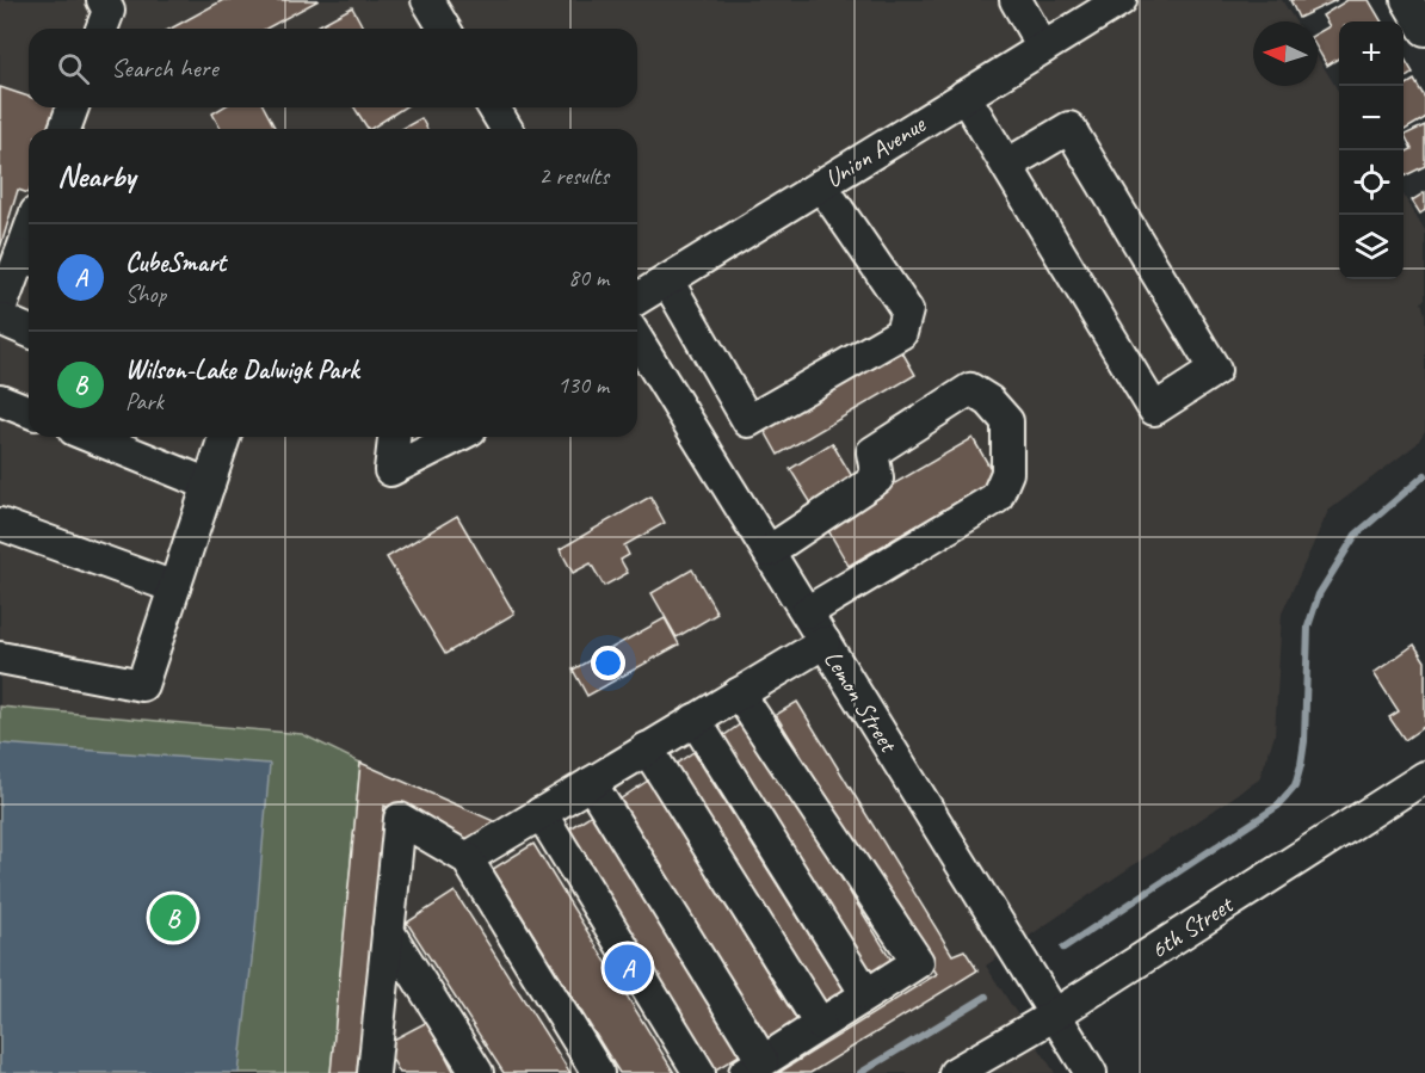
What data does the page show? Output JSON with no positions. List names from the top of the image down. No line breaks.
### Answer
{"streets":{"street":["Union Avenue","Lemon Street","6th Street"]},"crossings":[["Lemon Street","6th Street"]],"north":"left","page":{"map_buttons":["+","−"],"search":"Search here","heading":["Nearby","2 results"],"list":[{"mark":"A","name":"CubeSmart","note":"Shop","value":"80 m"},{"mark":"B","name":"Wilson-Lake Dalwigk Park","note":"Park","value":"130 m"}],"pins":["B","A"]}}
